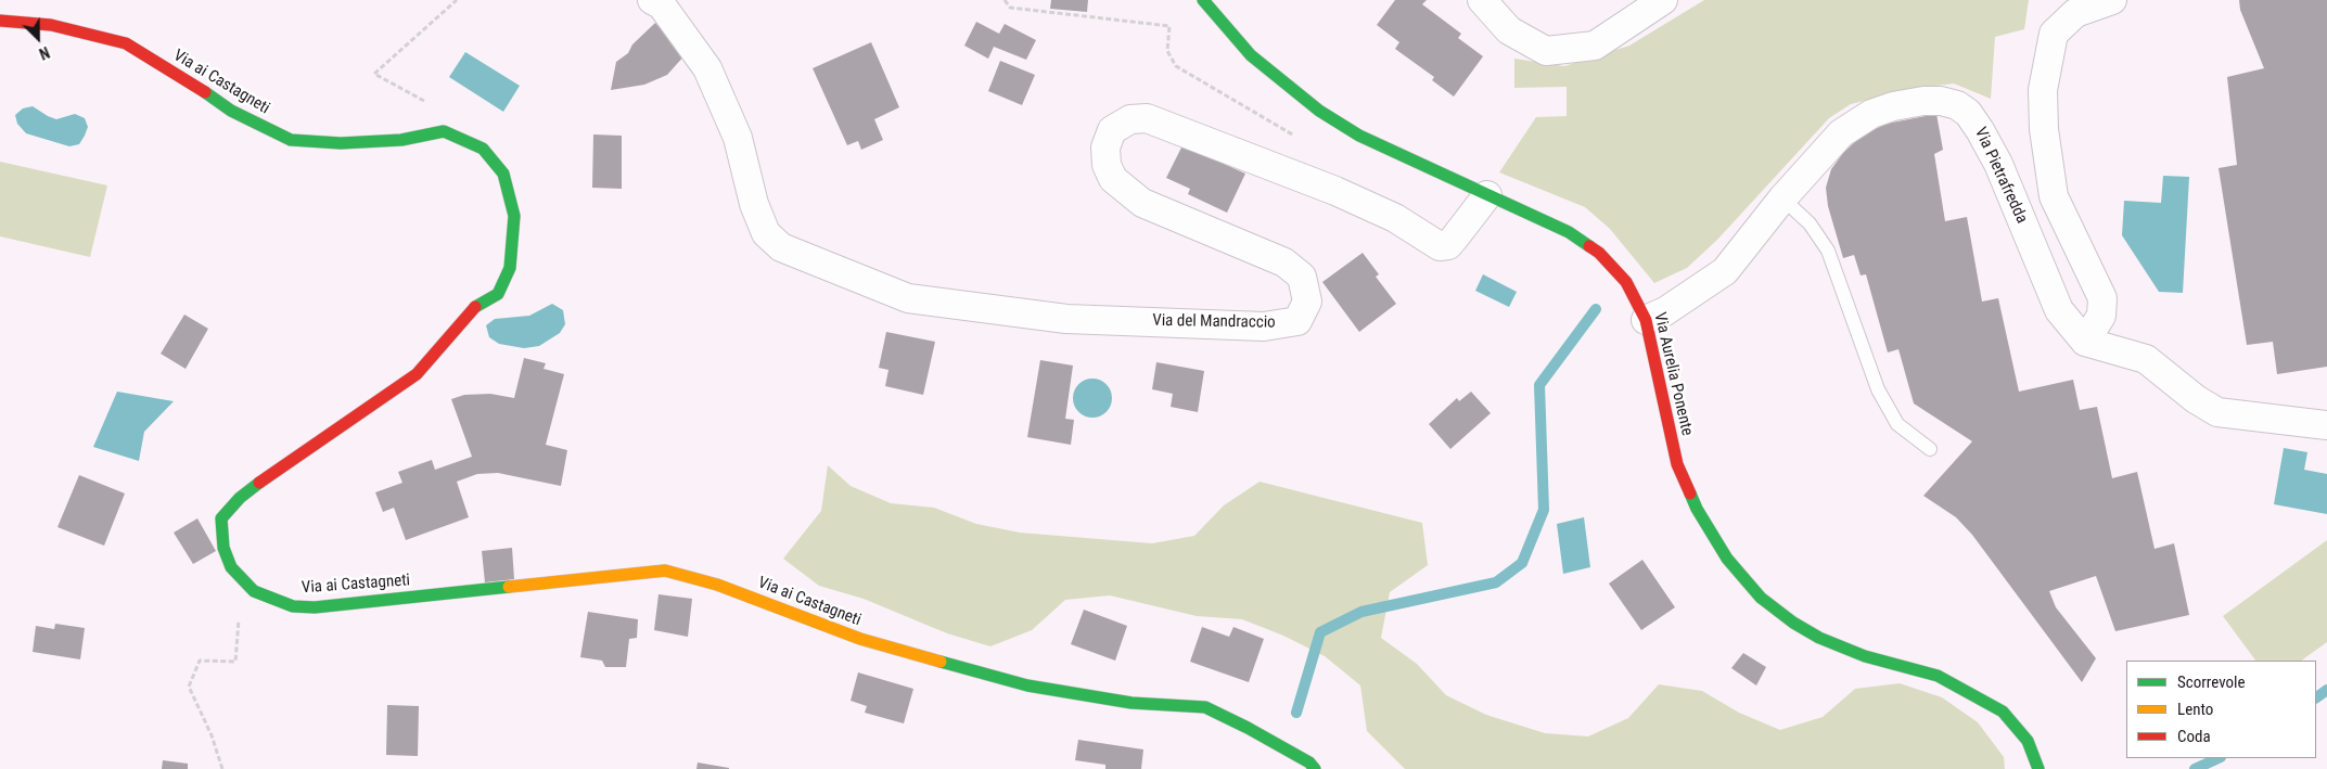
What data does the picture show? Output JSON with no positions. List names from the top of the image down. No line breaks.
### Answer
{"streets":{"street":["Via ai Castagneti","Via Pietrafredda","Via del Mandraccio","Via Aurelia Ponente"]},"crossings":[["Via Pietrafredda","Via Aurelia Ponente"],["Via del Mandraccio","Via Aurelia Ponente"]],"legend":["Scorrevole","Lento","Coda"],"north":"bottom right"}
